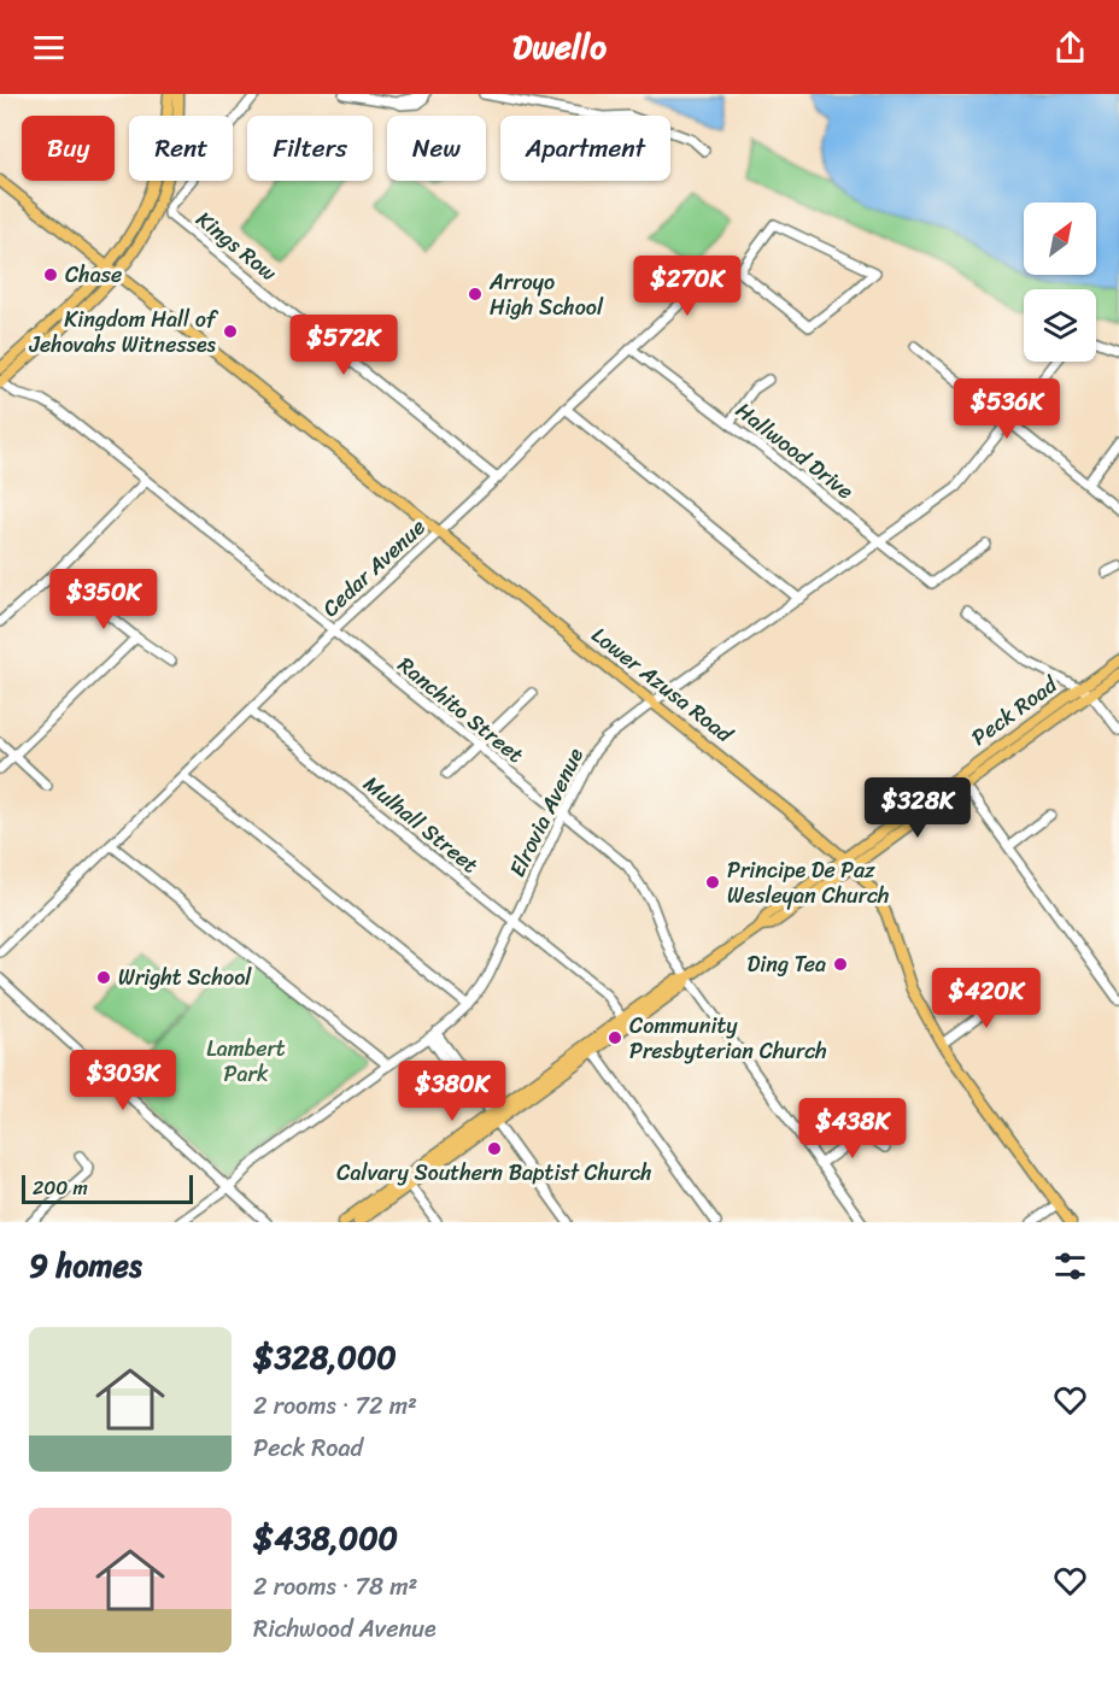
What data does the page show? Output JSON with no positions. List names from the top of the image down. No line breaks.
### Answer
{"streets":{"main road":["Lower Azusa Road","Peck Road"],"street":["Kings Row","Hallwood Drive","Cedar Avenue","Ranchito Street","Elrovia Avenue","Mulhall Street"]},"crossings":[["Kings Row","Cedar Avenue"],["Hallwood Drive","Cedar Avenue"],["Hallwood Drive","Elrovia Avenue"],["Cedar Avenue","Lower Azusa Road"],["Cedar Avenue","Ranchito Street"],["Cedar Avenue","Mulhall Street"],["Lower Azusa Road","Peck Road"],["Lower Azusa Road","Elrovia Avenue"],["Ranchito Street","Peck Road"],["Ranchito Street","Elrovia Avenue"],["Peck Road","Mulhall Street"],["Elrovia Avenue","Mulhall Street"]],"parks":["Lambert Park"],"places":["Chase","Arroyo High School","Kingdom Hall of Jehovahs Witnesses","Principe De Paz Wesleyan Church","Ding Tea","Wright School","Community Presbyterian Church","Calvary Southern Baptist Church"],"scale_bar":"200 m","north":"top right","page":{"header":"Dwello","chip":["Buy","Rent","Filters","New","Apartment"],"price":["$270K","$572K","$536K","$350K","$328K","$420K","$303K","$380K","$438K"],"scale":"200 m","heading":"9 homes","list":[{"name":"$328,000","note":"2 rooms · 72 m² · Peck Road"},{"name":"$438,000","note":"2 rooms · 78 m² · Richwood Avenue"}]}}
